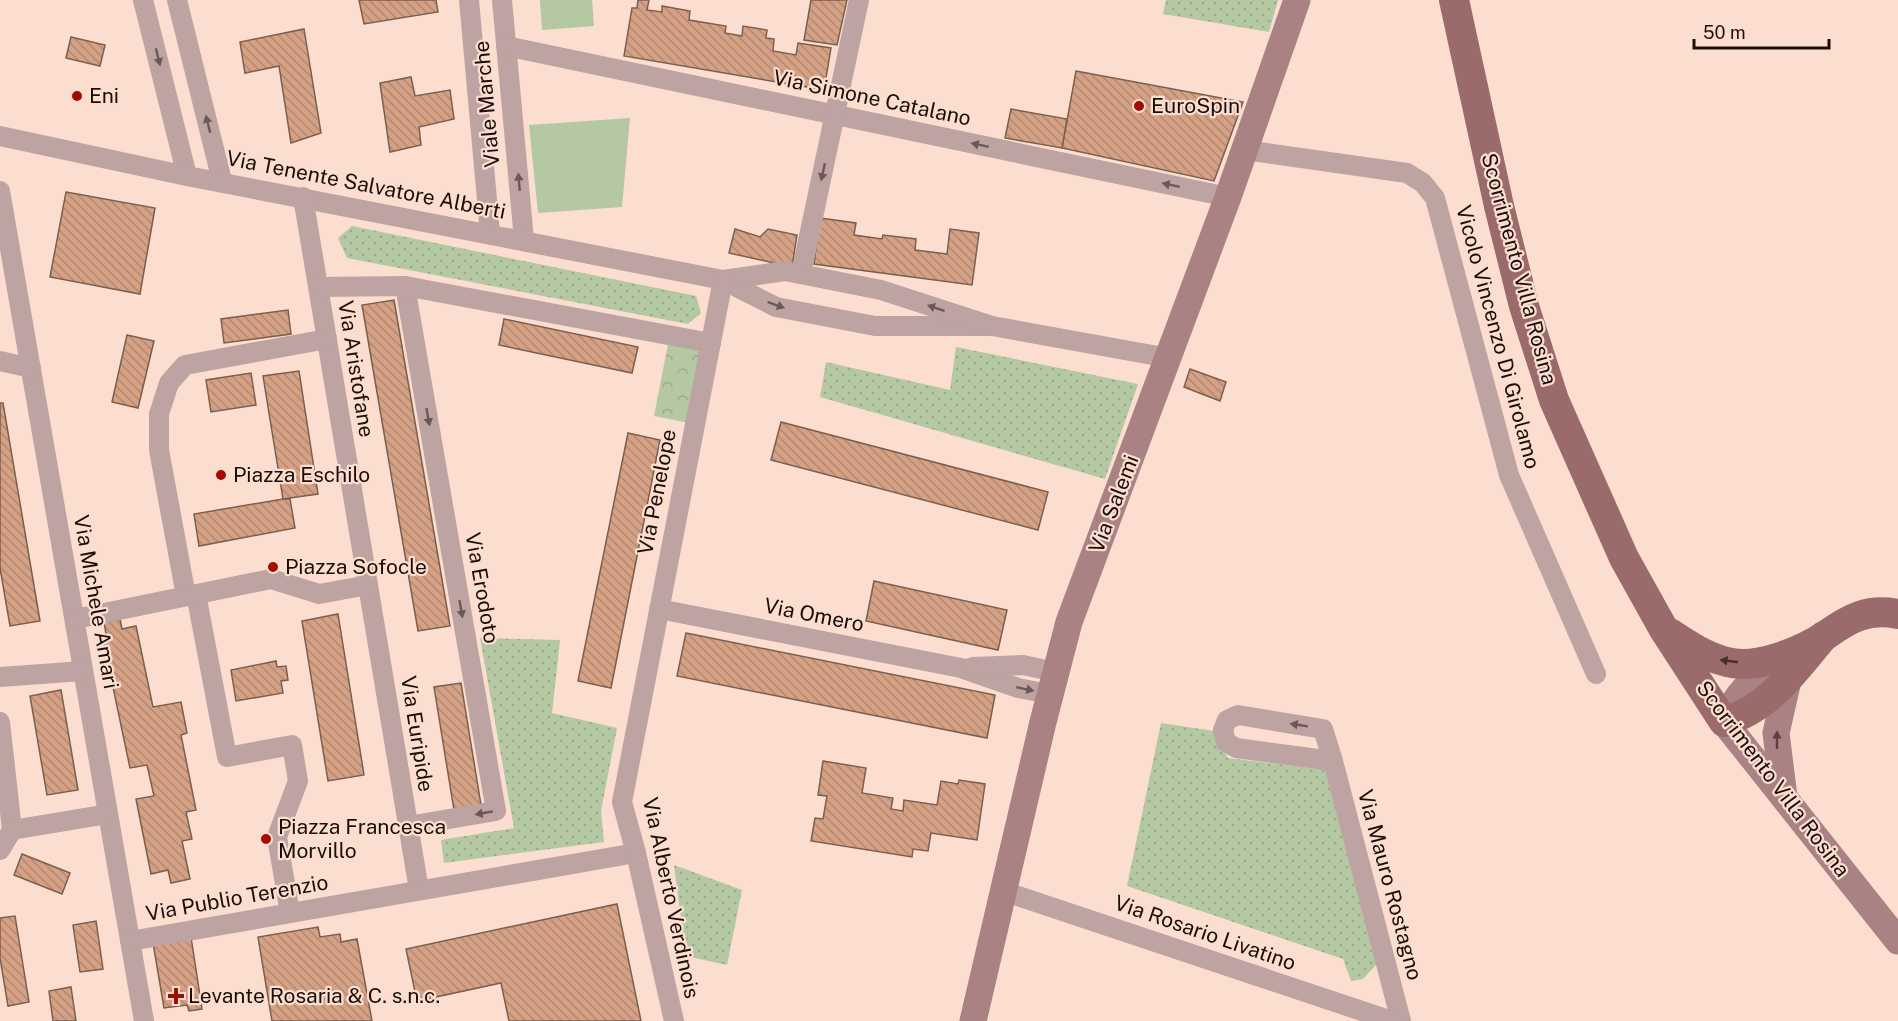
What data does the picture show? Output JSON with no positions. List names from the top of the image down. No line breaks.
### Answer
{"streets":{"main road":["Scorrimento Villa Rosina"],"street":["Via Simone Catalano","Viale Marche","Via Tenente Salvatore Alberti","Vicolo Vincenzo Di Girolamo","Via Aristofane","Via Penelope","Via Salemi","Via Erodoto","Via Michele Amari","Via Omero","Via Euripide","Via Mauro Rostagno","Via Publio Terenzio","Via Alberto Verdinois","Via Rosario Livatino"]},"crossings":[["Via Simone Catalano","Viale Marche"],["Via Simone Catalano","Via Salemi"],["Viale Marche","Via Tenente Salvatore Alberti"],["Via Tenente Salvatore Alberti","Via Aristofane"],["Via Tenente Salvatore Alberti","Via Penelope"],["Via Tenente Salvatore Alberti","Via Salemi"],["Vicolo Vincenzo Di Girolamo","Via Salemi"],["Via Aristofane","Via Euripide"],["Via Penelope","Via Omero"],["Via Penelope","Via Alberto Verdinois"],["Via Salemi","Via Omero"],["Via Salemi","Via Rosario Livatino"],["Via Erodoto","Via Euripide"],["Via Michele Amari","Via Publio Terenzio"],["Via Euripide","Via Publio Terenzio"],["Via Publio Terenzio","Via Alberto Verdinois"]],"one_way":["Via Simone Catalano","Via Erodoto"],"places":{"other":["Eni","EuroSpin","Piazza Eschilo","Piazza Sofocle","Piazza Francesca Morvillo"],"health":["Levante Rosaria & C. s.n.c."]},"scale_bar":"50 m"}
